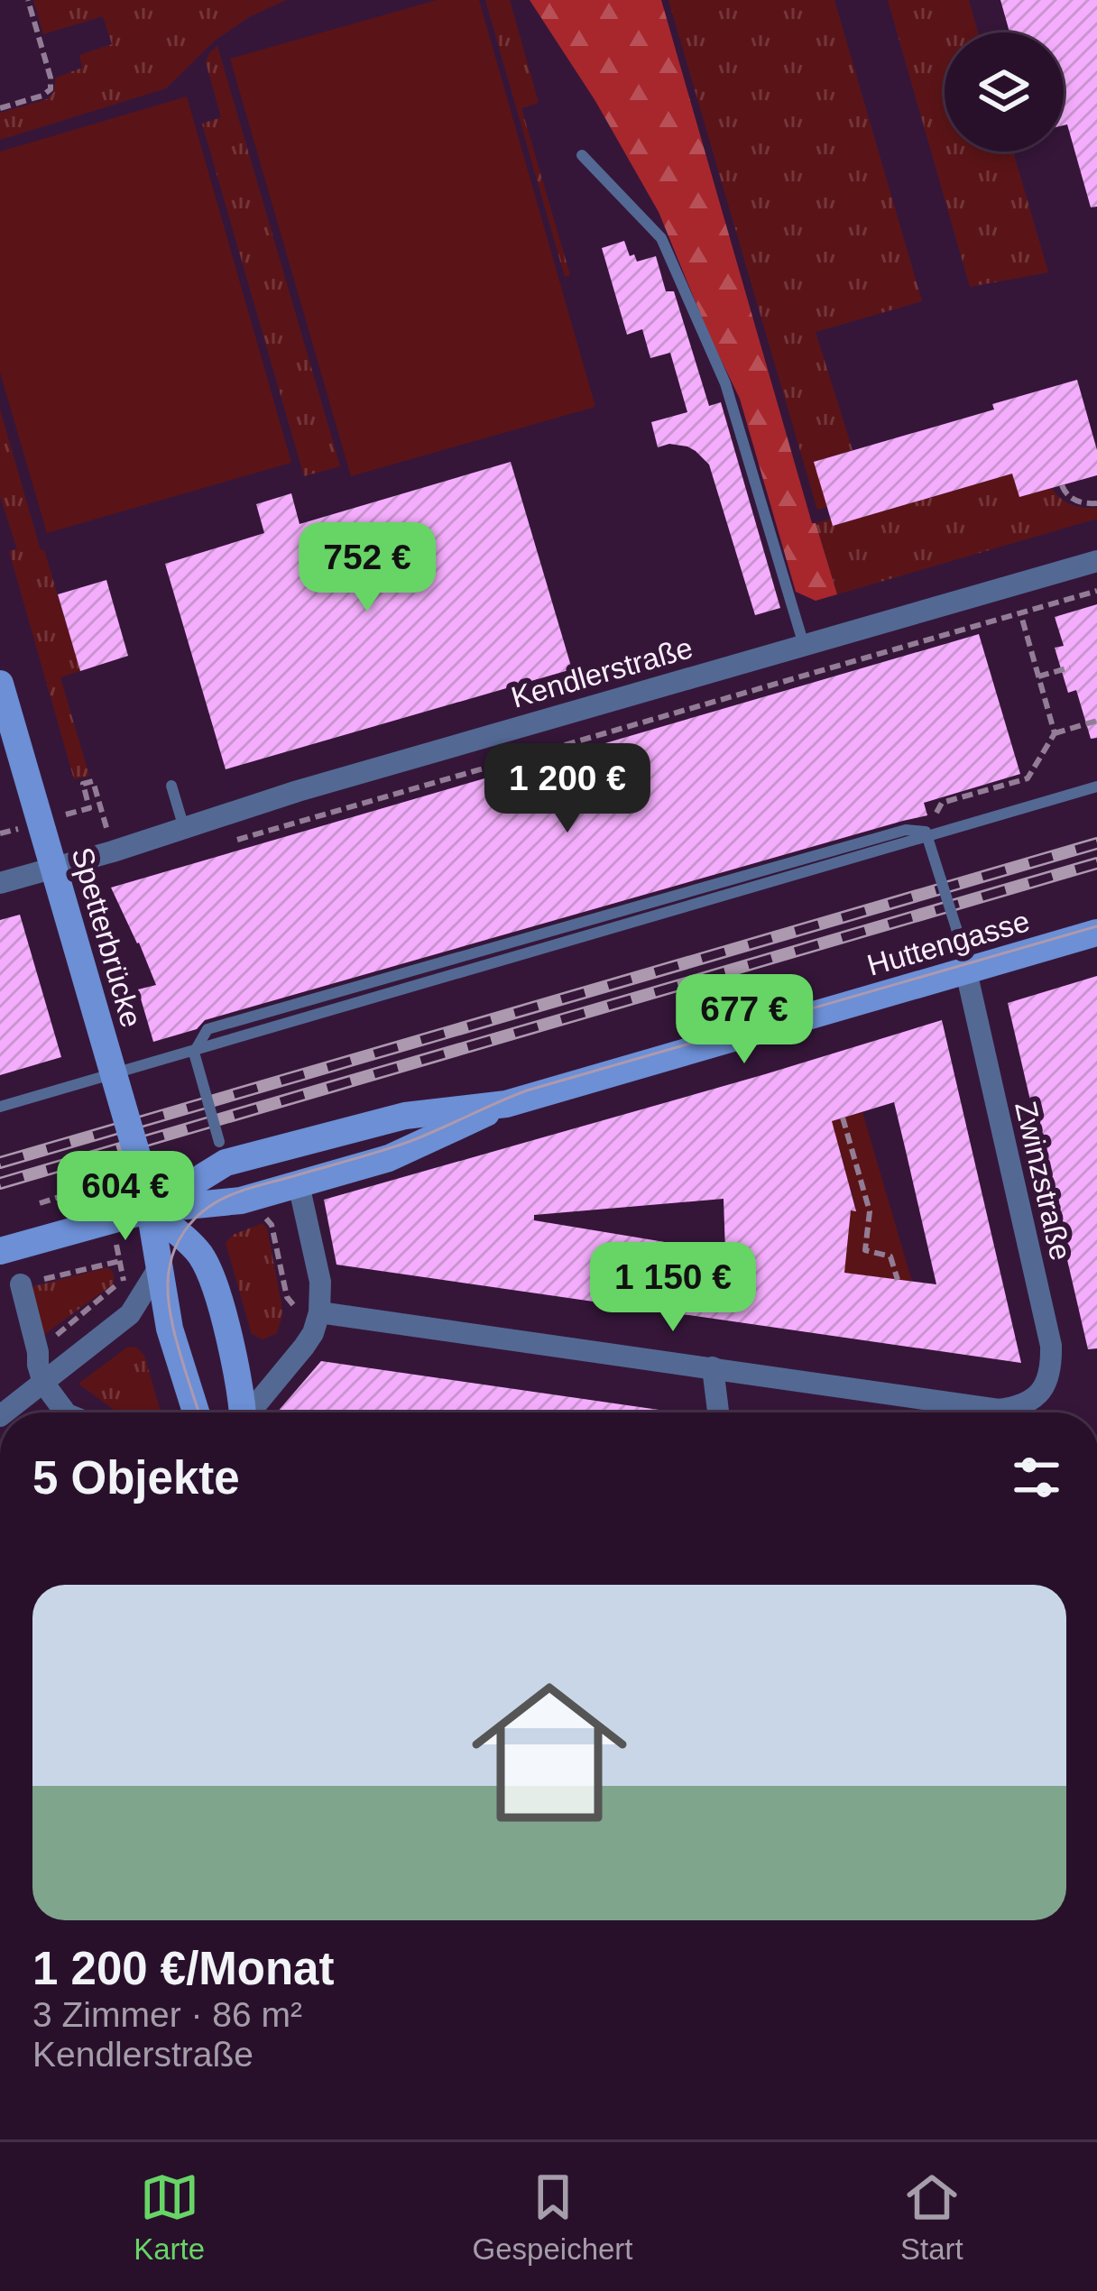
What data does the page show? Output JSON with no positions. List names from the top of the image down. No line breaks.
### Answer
{"streets":{"street":["Kendlerstraße","Spetterbrücke","Huttengasse","Zwinzstraße"]},"crossings":[["Spetterbrücke","Huttengasse"],["Huttengasse","Zwinzstraße"]],"page":{"price":["752 €","1 200 €","677 €","604 €","1 150 €"],"heading":"5 Objekte","list":[{"name":"1 200 €/Monat","note":"3 Zimmer · 86 m² · Kendlerstraße"}],"tabs":["Karte","Gespeichert","Start"]}}
